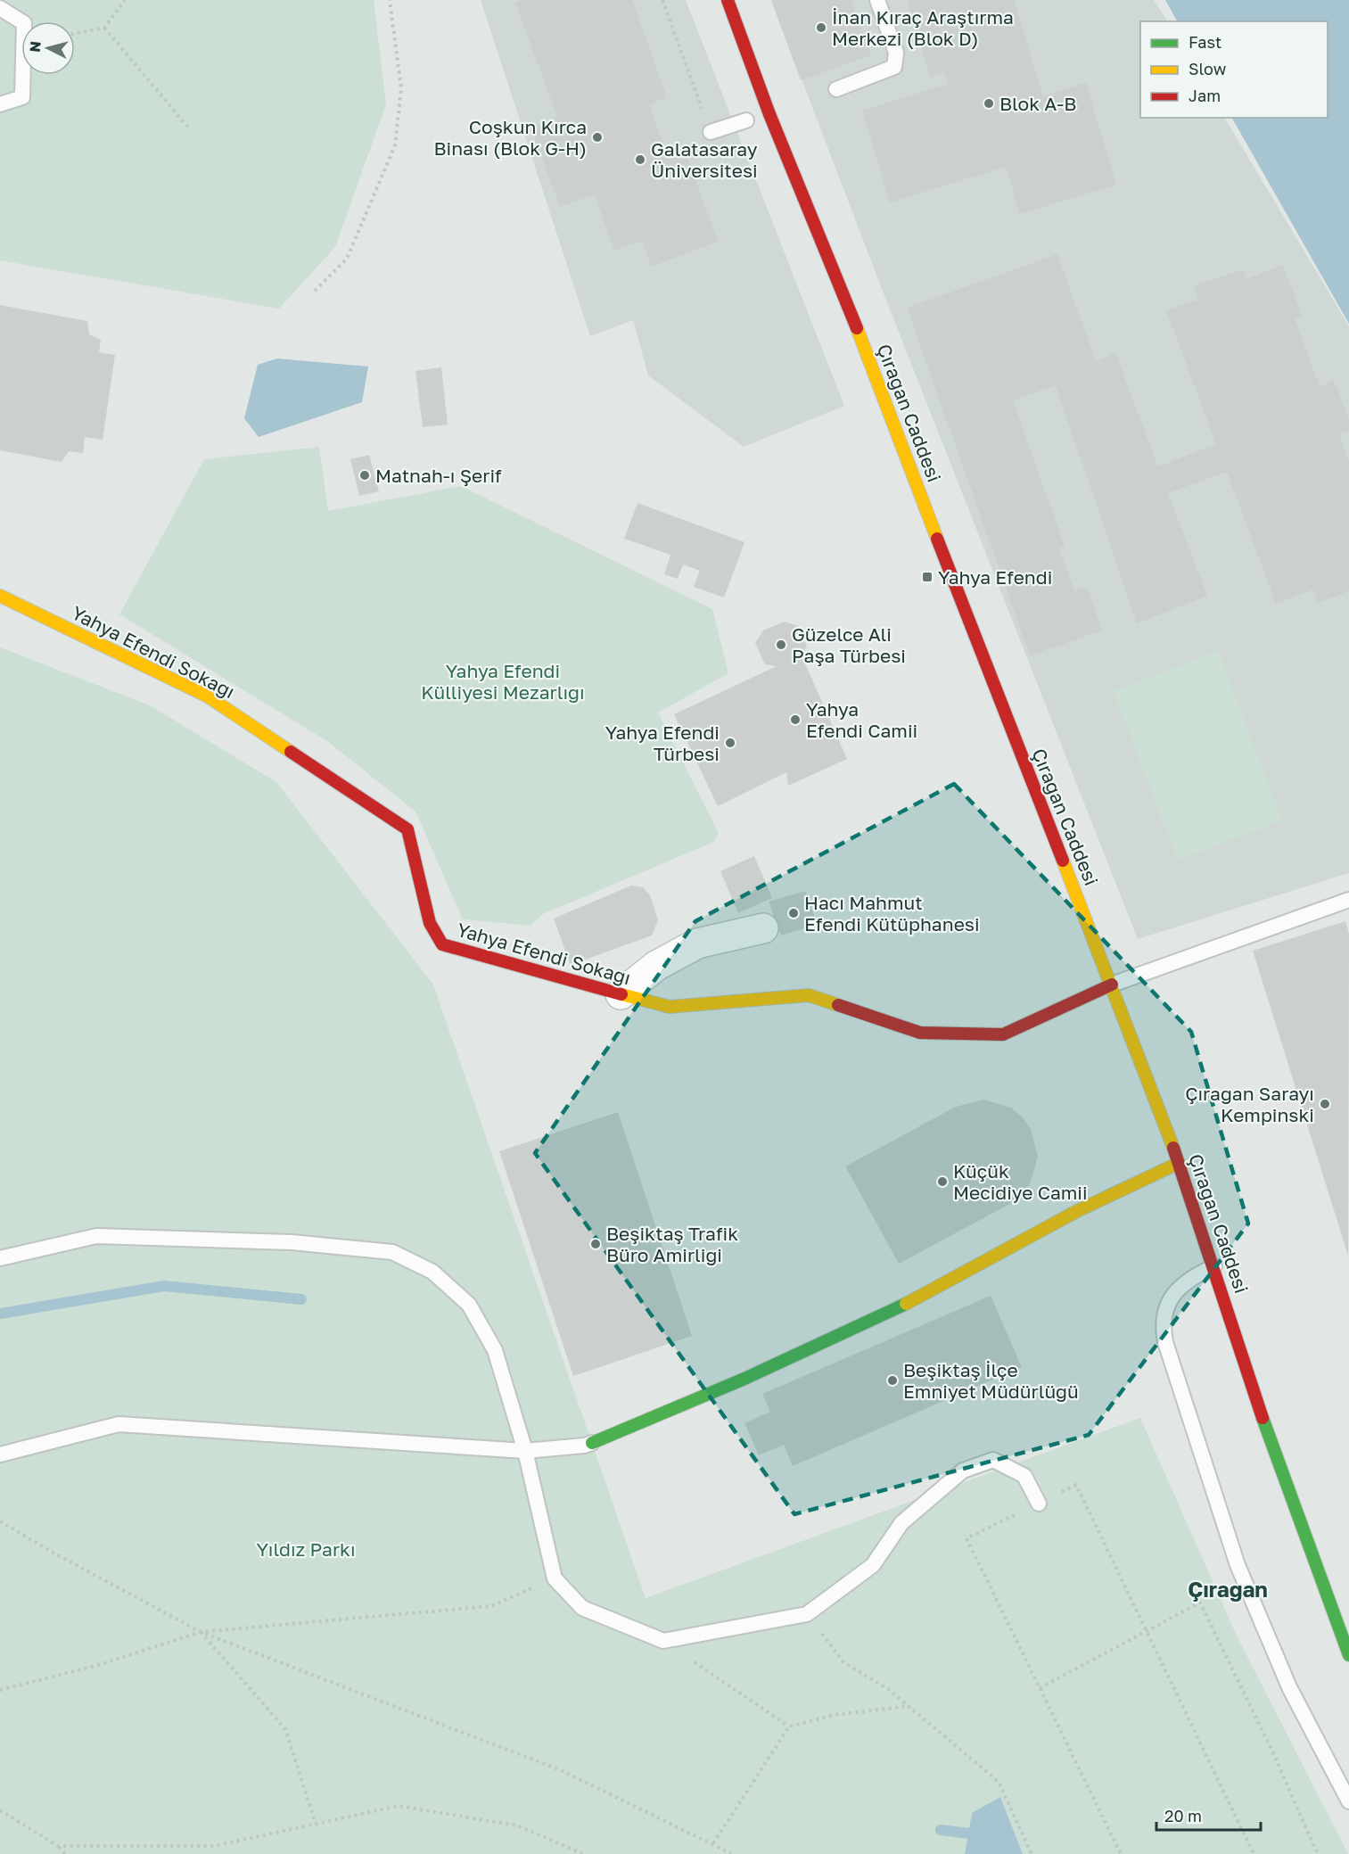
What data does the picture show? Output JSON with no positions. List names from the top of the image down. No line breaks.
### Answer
{"streets":{"street":["Çırağan Caddesi","Yahya Efendi Sokağı"]},"crossings":[["Çırağan Caddesi","Yahya Efendi Sokağı"]],"districts":["Çırağan"],"parks":["Yahya Efendi Külliyesi Mezarlığı","Yıldız Parkı"],"places":{"other":["İnan Kıraç Araştırma Merkezi (Blok D)","Blok A-B","Coşkun Kırca Binası (Blok G-H)","Galatasaray Üniversitesi","Matnah-ı Şerif","Güzelce Ali Paşa Türbesi","Yahya Efendi Camii","Yahya Efendi Türbesi","Hacı Mahmut Efendi Kütüphanesi","Çırağan Sarayı Kempinski","Küçük Mecidiye Camii","Beşiktaş Trafik Büro Amirliği","Beşiktaş İlçe Emniyet Müdürlüğü"],"transit":["Yahya Efendi"]},"legend":["Fast","Slow","Jam"],"scale_bar":"20 m","north":"left"}
